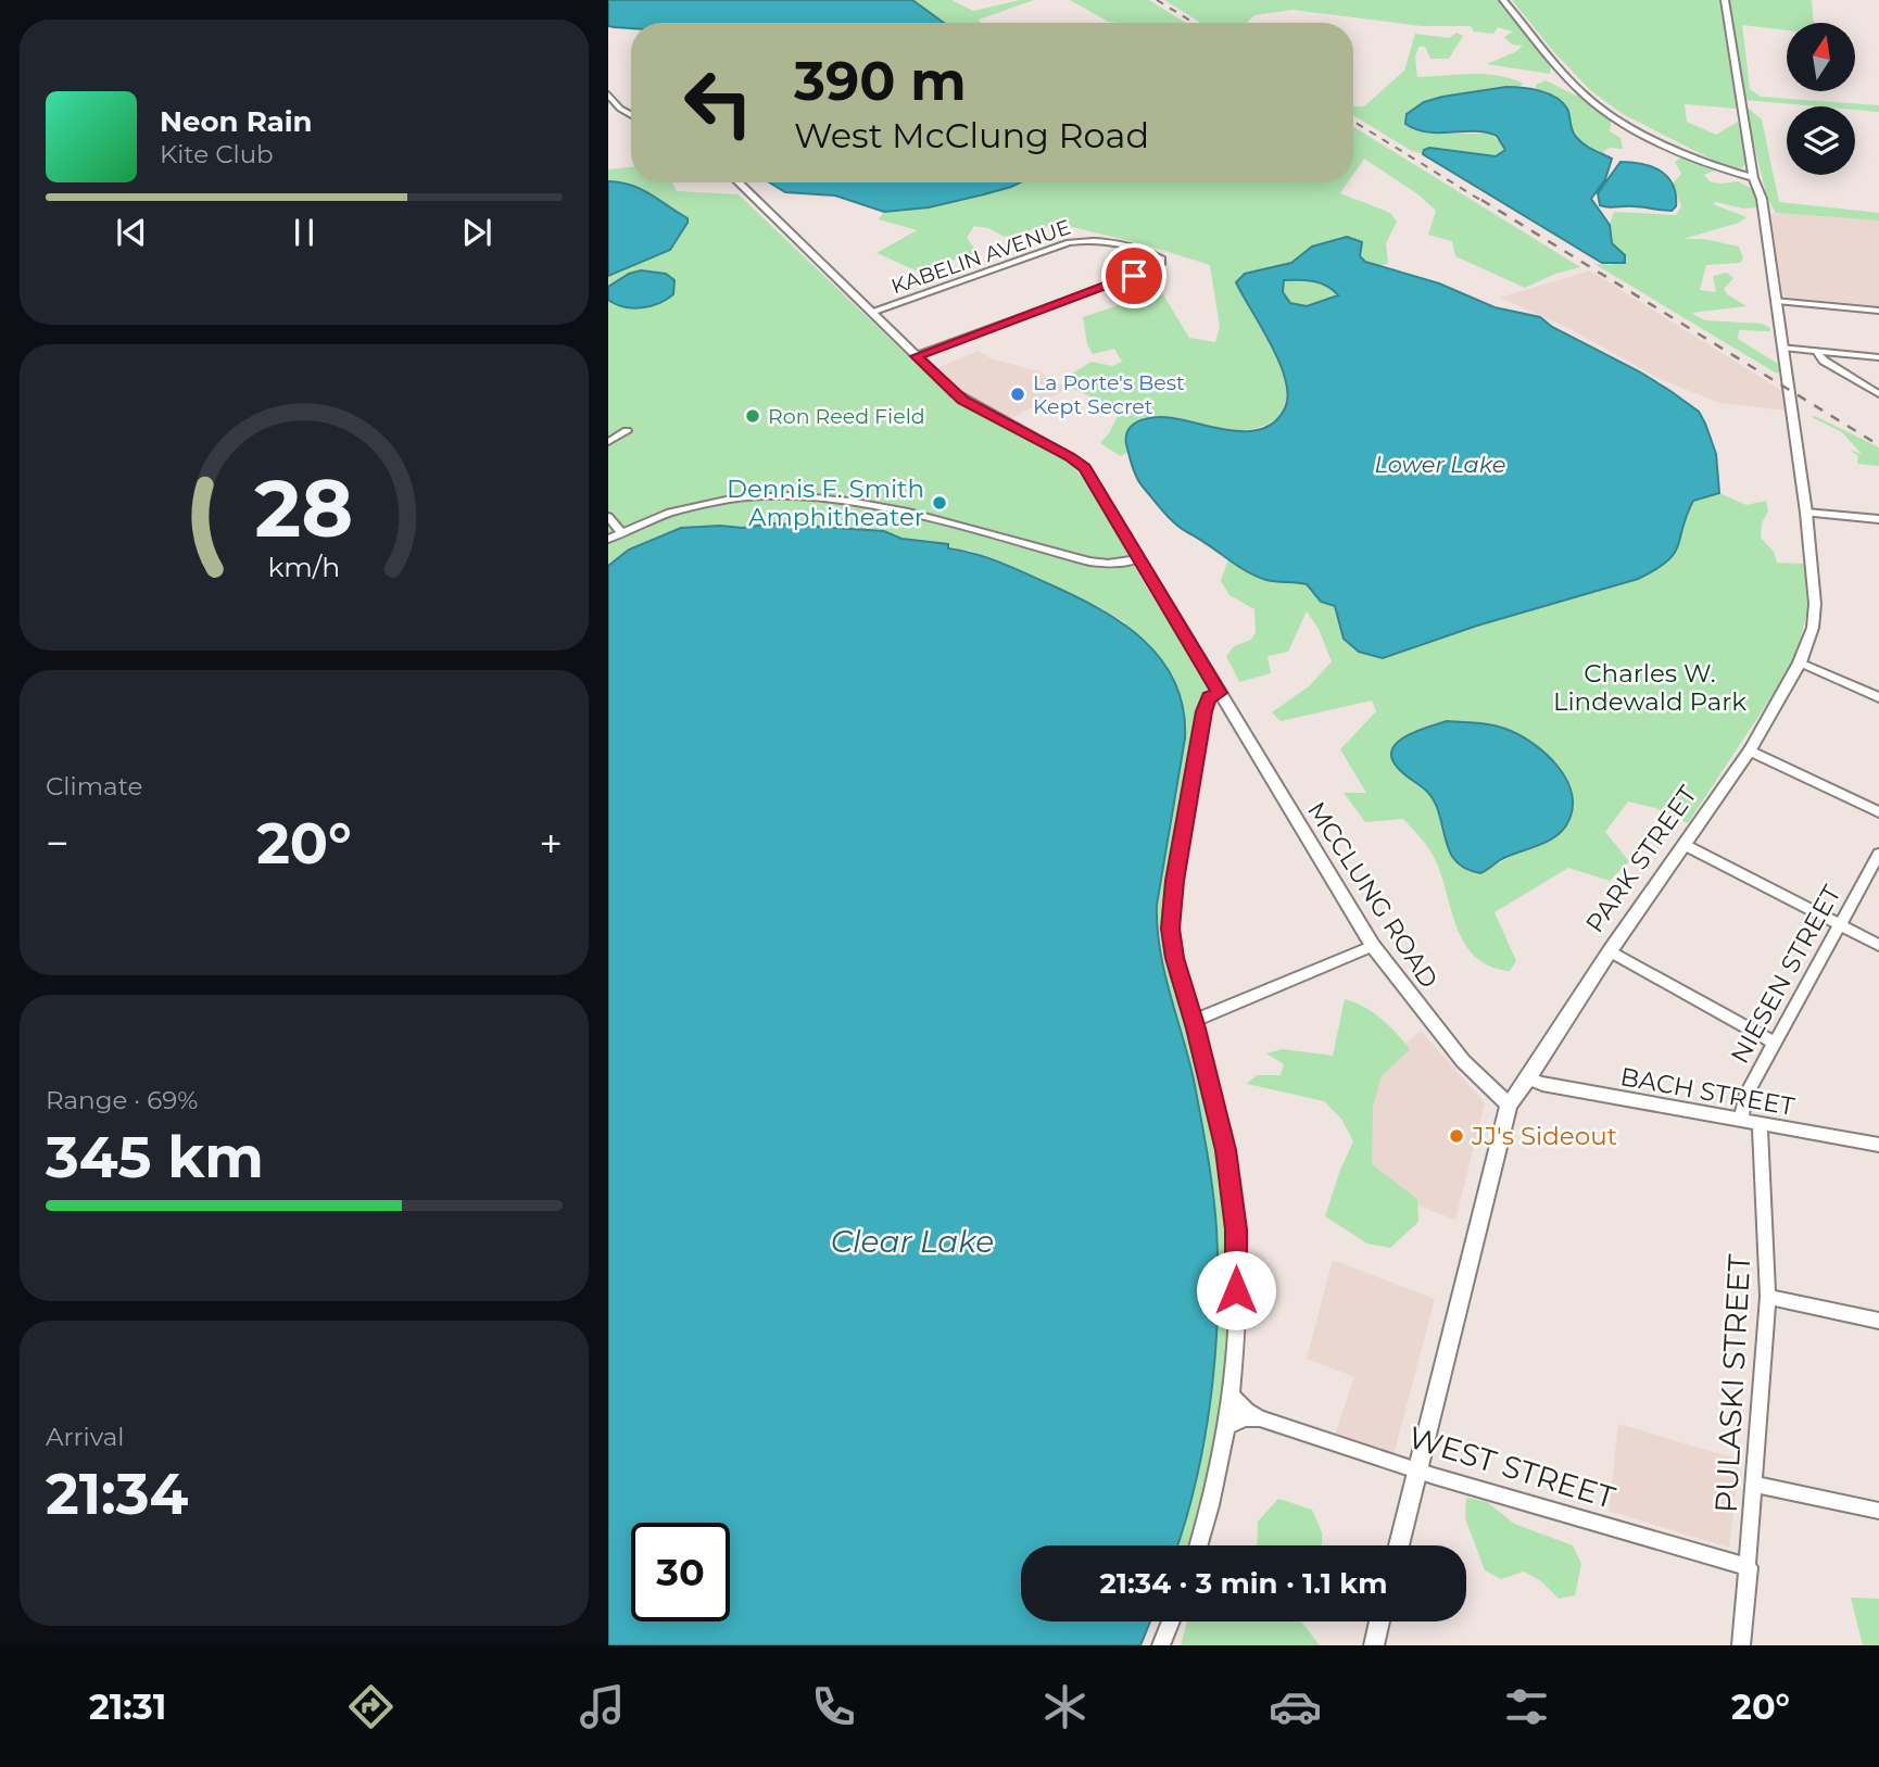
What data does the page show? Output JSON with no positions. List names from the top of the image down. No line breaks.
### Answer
{"streets":{"street":["KABELIN AVENUE","PARK STREET","MCCLUNG ROAD","NIESEN STREET","BACH STREET","PULASKI STREET","WEST STREET"]},"crossings":[["KABELIN AVENUE","MCCLUNG ROAD"],["PARK STREET","MCCLUNG ROAD"],["PARK STREET","BACH STREET"],["PARK STREET","WEST STREET"],["NIESEN STREET","BACH STREET"],["BACH STREET","PULASKI STREET"],["PULASKI STREET","WEST STREET"]],"water":["Lower Lake","Clear Lake"],"parks":["Charles W. Lindewald Park"],"places":["La Porte's Best Kept Secret","Ron Reed Field","Dennis F. Smith Amphitheater","JJ's Sideout"],"north":"top","page":{"turn":["390 m","West McClung Road"],"song":["Neon Rain","Kite Club"],"tile":["Climate",["Range · 69%","345 km"],["Arrival","21:34"]],"heat":["−","20°","+"],"limit":"30","trip":"21:34 · 3 min · 1.1 km","tabs":["21:31","20°"],"gauge":["28","km/h"]}}
